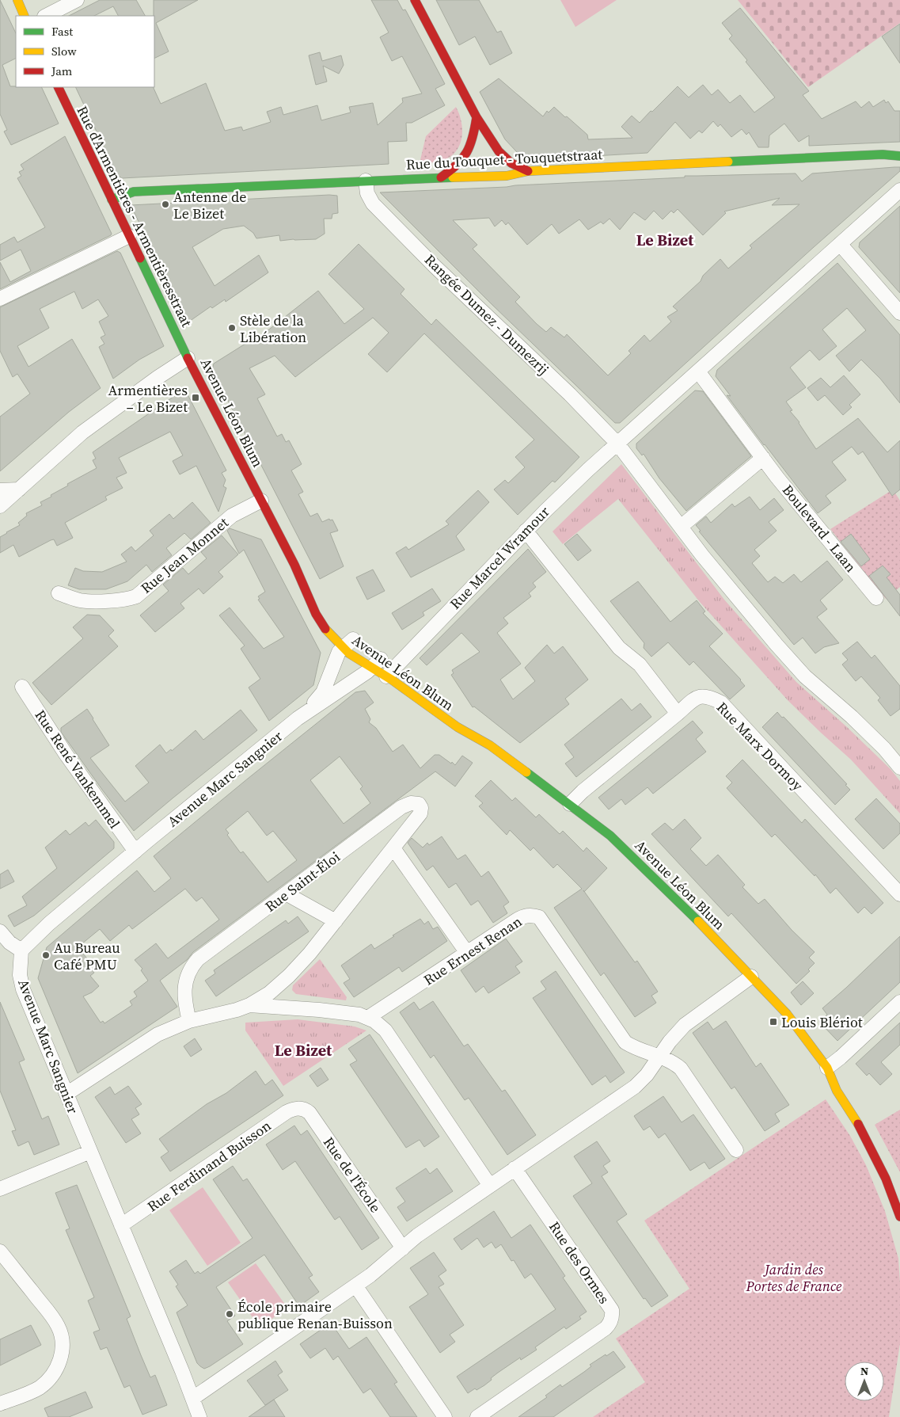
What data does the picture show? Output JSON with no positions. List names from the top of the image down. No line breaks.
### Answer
{"streets":{"main road":["Rue du Touquet - Touquetstraat","Rue d'Armentières - Armentièresstraat","Avenue Léon Blum"],"street":["Rangée Dumez - Dumezrij","Boulevard - Laan","Rue Jean Monnet","Rue Marcel Wramour","Rue Marx Dormoy","Rue René Vankemmel","Avenue Marc Sangnier","Rue Saint-Éloi","Rue Ernest Renan","Rue Ferdinand Buisson","Rue de l'École","Rue des Ormes"]},"crossings":[["Rue du Touquet - Touquetstraat","Rue d'Armentières - Armentièresstraat"],["Rue du Touquet - Touquetstraat","Rangée Dumez - Dumezrij"],["Rue d'Armentières - Armentièresstraat","Avenue Léon Blum"],["Rangée Dumez - Dumezrij","Rue Marcel Wramour"],["Avenue Léon Blum","Rue Jean Monnet"],["Avenue Léon Blum","Rue Marcel Wramour"],["Avenue Léon Blum","Rue Marx Dormoy"],["Avenue Léon Blum","Avenue Marc Sangnier"],["Boulevard - Laan","Rue Marcel Wramour"],["Rue René Vankemmel","Avenue Marc Sangnier"],["Avenue Marc Sangnier","Rue Saint-Éloi"],["Avenue Marc Sangnier","Rue Ferdinand Buisson"],["Rue Ferdinand Buisson","Rue de l'École"]],"districts":["Le Bizet","Le Bizet"],"parks":["Jardin des Portes de France"],"places":{"other":["Antenne de Le Bizet","Stèle de la Libération","Au Bureau Café PMU","École primaire publique Renan-Buisson"],"transit":["Armentières – Le Bizet","Louis Blériot"]},"legend":["Fast","Slow","Jam"],"north":"top"}
